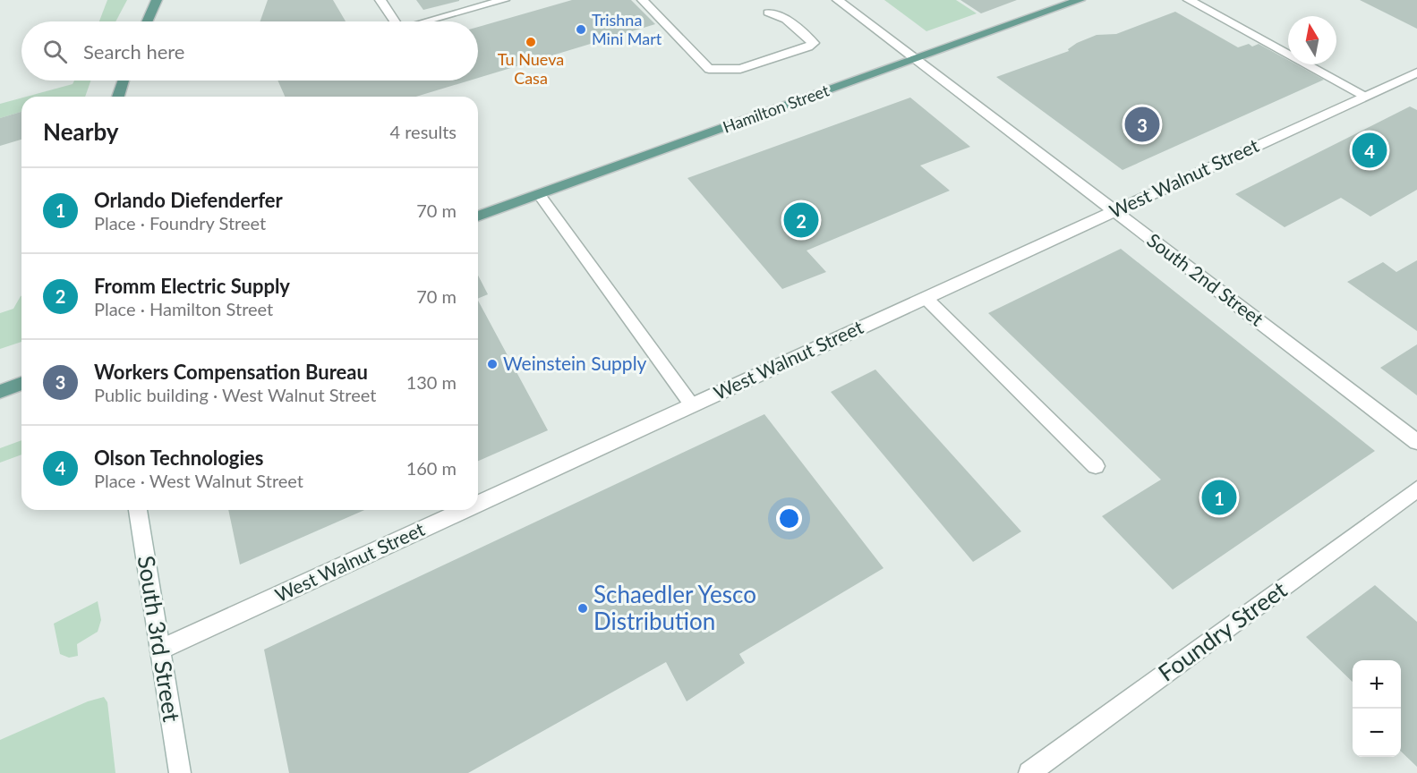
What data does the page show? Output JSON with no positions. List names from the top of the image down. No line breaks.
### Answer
{"streets":{"main road":["Hamilton Street"],"street":["West Walnut Street","South 2nd Street","Foundry Street","South 3rd Street"]},"crossings":[["Hamilton Street","South 2nd Street"],["West Walnut Street","South 2nd Street"],["West Walnut Street","South 3rd Street"]],"places":["Trishna Mini Mart","Tu Nueva Casa","Weinstein Supply","Schaedler Yesco Distribution"],"north":"top","page":{"search":"Search here","heading":["Nearby","4 results"],"pins":["3","4","2","1"],"list":[{"mark":"1","name":"Orlando Diefenderfer","note":"Place · Foundry Street","value":"70 m"},{"mark":"2","name":"Fromm Electric Supply","note":"Place · Hamilton Street","value":"70 m"},{"mark":"3","name":"Workers Compensation Bureau","note":"Public building · West Walnut Street","value":"130 m"},{"mark":"4","name":"Olson Technologies","note":"Place · West Walnut Street","value":"160 m"}],"map_buttons":["+","−"]}}
